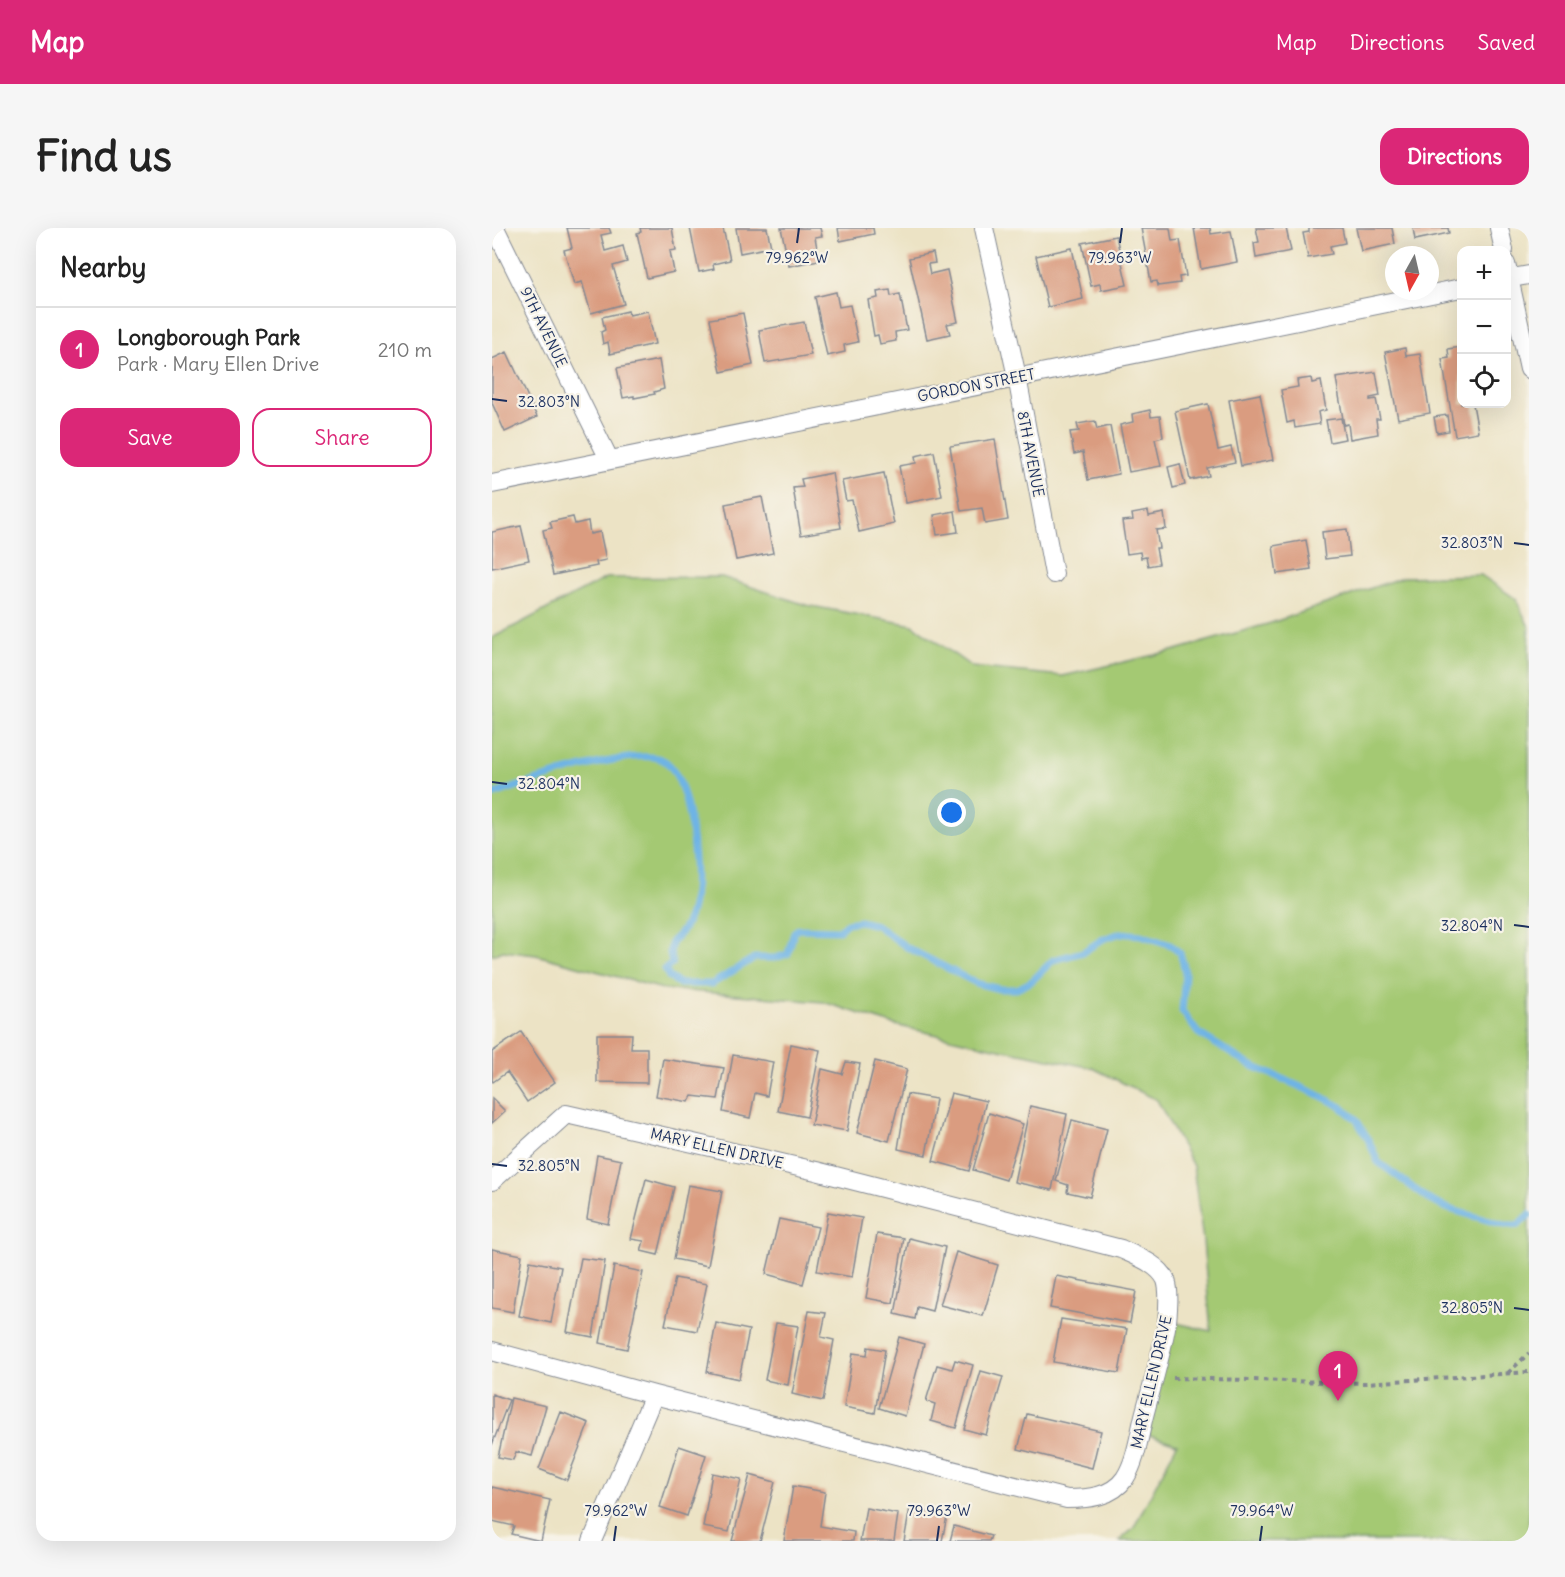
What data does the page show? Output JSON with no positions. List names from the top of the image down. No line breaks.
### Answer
{"streets":{"street":["9TH AVENUE","GORDON STREET","8TH AVENUE","MARY ELLEN DRIVE"]},"crossings":[["9TH AVENUE","GORDON STREET"],["GORDON STREET","8TH AVENUE"]],"north":"bottom","page":{"header":"Map","nav":["Map","Directions","Saved"],"buttons":["Directions",["Save","Share"]],"title":"Find us","heading":"Nearby","map_buttons":["+","−"],"list":[{"mark":"1","name":"Longborough Park","note":"Park · Mary Ellen Drive","value":"210 m"}],"pins":"1"},"coordinates":["79.962°W","79.963°W","32.803°N","32.804°N","32.805°N","79.964°W"]}
